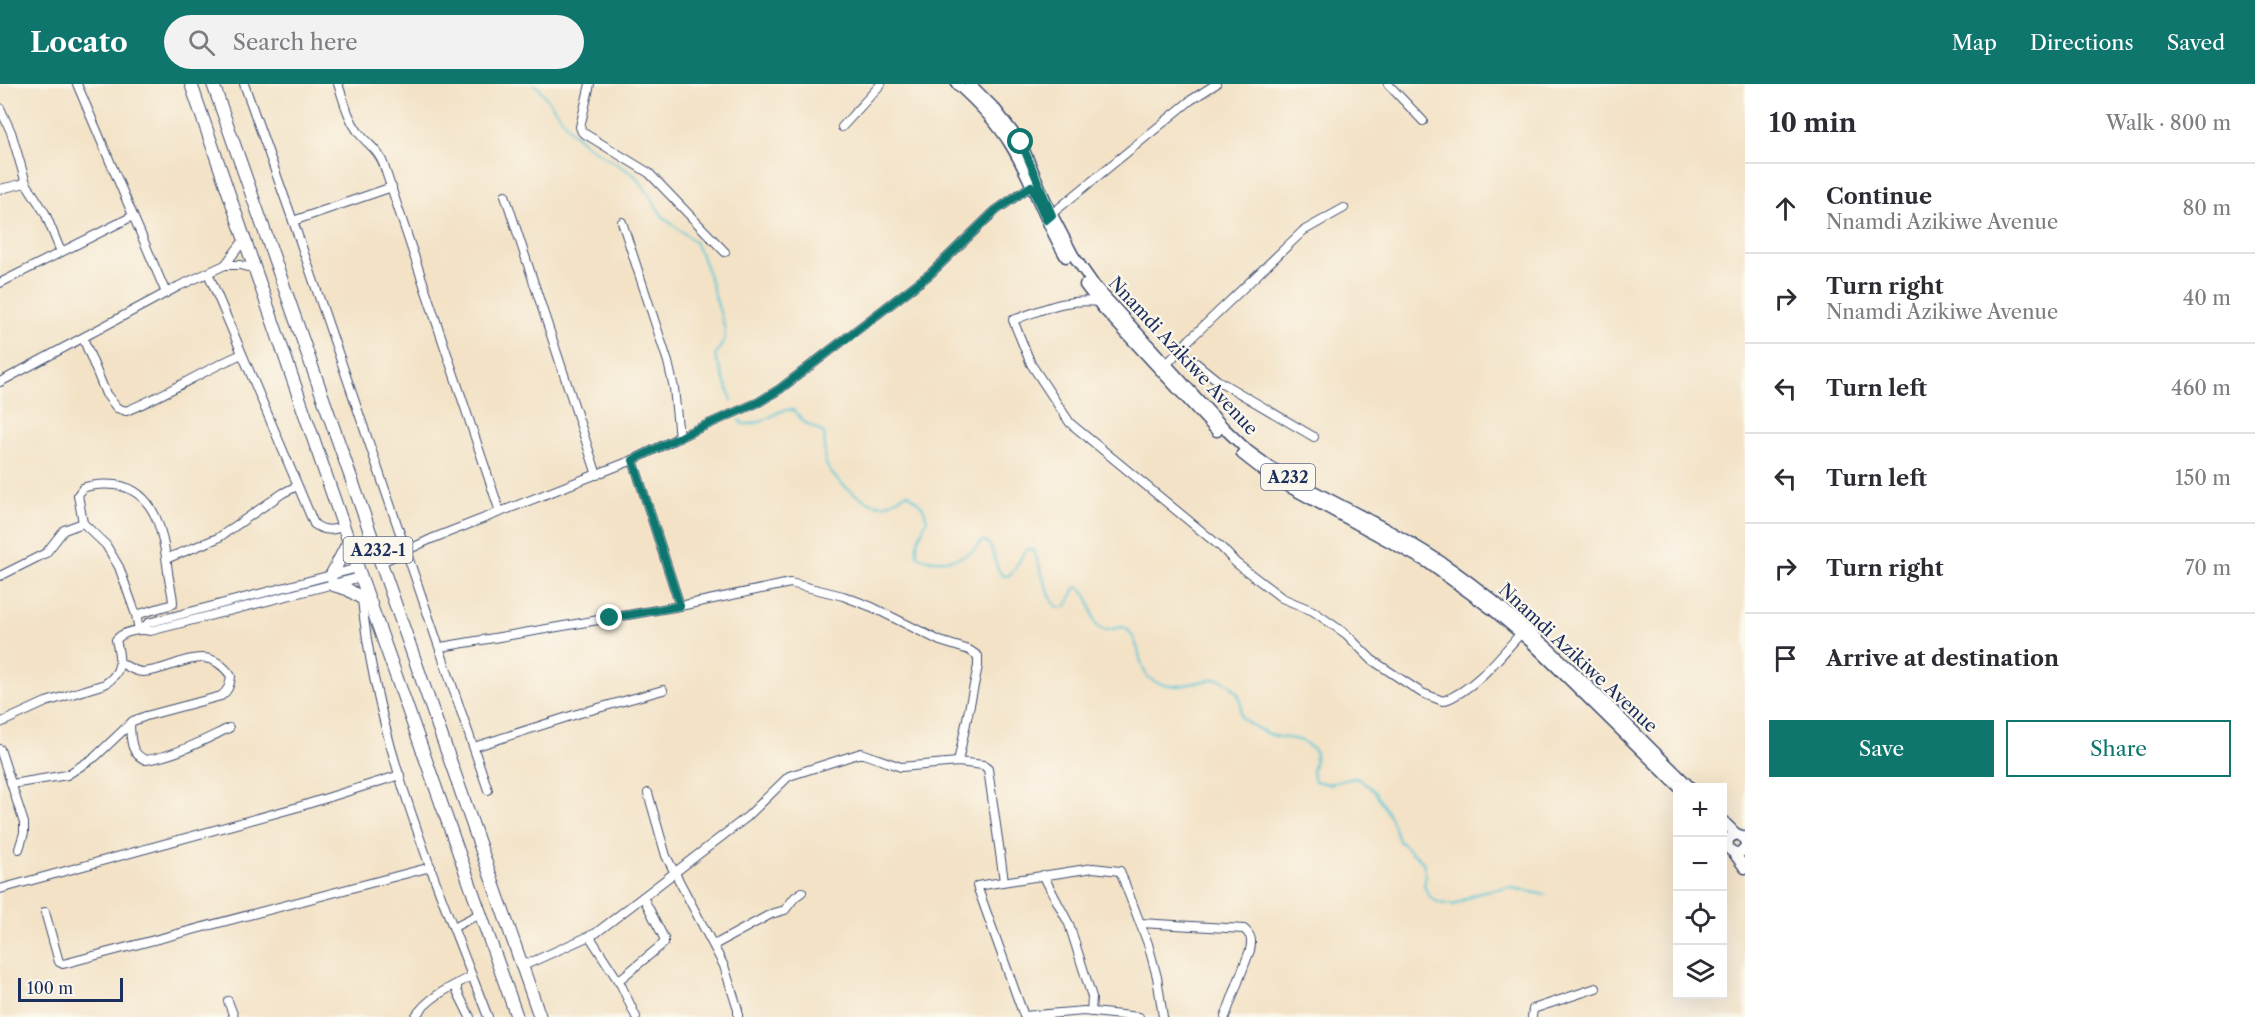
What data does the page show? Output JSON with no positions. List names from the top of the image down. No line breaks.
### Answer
{"streets":{"highway":["A232-1"],"main road":["Nnamdi Azikiwe Avenue","A232"]},"scale_bar":"100 m","page":{"header":"Locato","search":"Search here","nav":["Map","Directions","Saved"],"heading":["10 min","Walk · 800 m"],"list":[["Continue","Nnamdi Azikiwe Avenue","80 m"],["Turn right","Nnamdi Azikiwe Avenue","40 m"],["Turn left","460 m"],["Turn left","150 m"],["Turn right","70 m"],"Arrive at destination"],"buttons":["Save","Share"],"map_buttons":["+","−"],"scale":"100 m"}}
